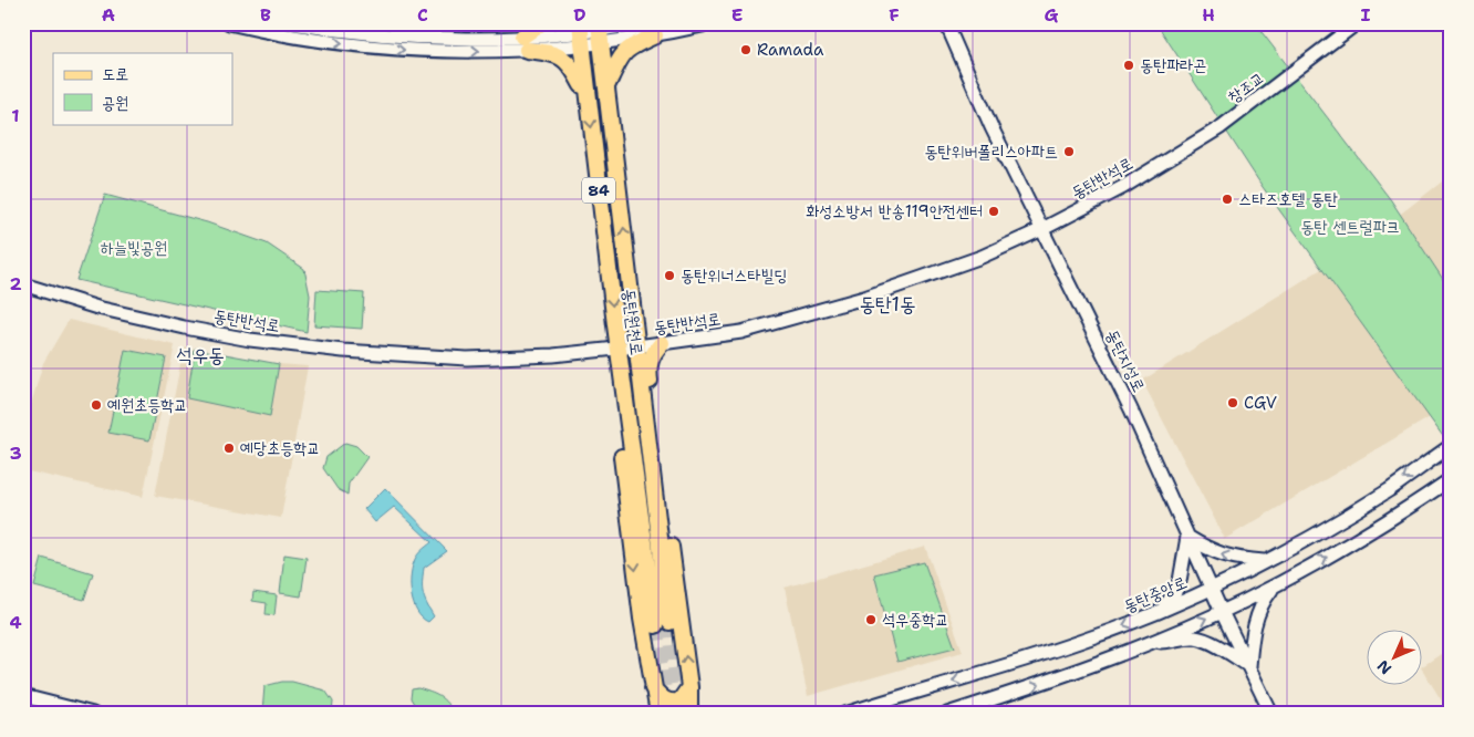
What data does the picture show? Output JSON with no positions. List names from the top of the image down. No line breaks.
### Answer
{"streets":{"main road":["84","동탄원천로"],"street":["창조교","동탄반석로","동탄지성로","동탄중앙로"]},"crossings":[["창조교","동탄반석로"],["동탄반석로","동탄원천로"],["동탄반석로","동탄지성로"],["동탄지성로","동탄중앙로"]],"districts":["동탄1동","석우동"],"parks":["동탄 센트럴파크","하늘빛공원"],"places":["Ramada","동탄파라곤","동탄위버폴리스아파트","스타즈호텔 동탄","화성소방서 반송119안전센터","동탄위너스타빌딩","CGV","예원초등학교","예당초등학교","석우중학교"],"legend":["도로","공원"],"north":"bottom left","grid":{"columns":["A","B","C","D","E","F","G","H","I"],"rows":["1","2","3","4"]}}
